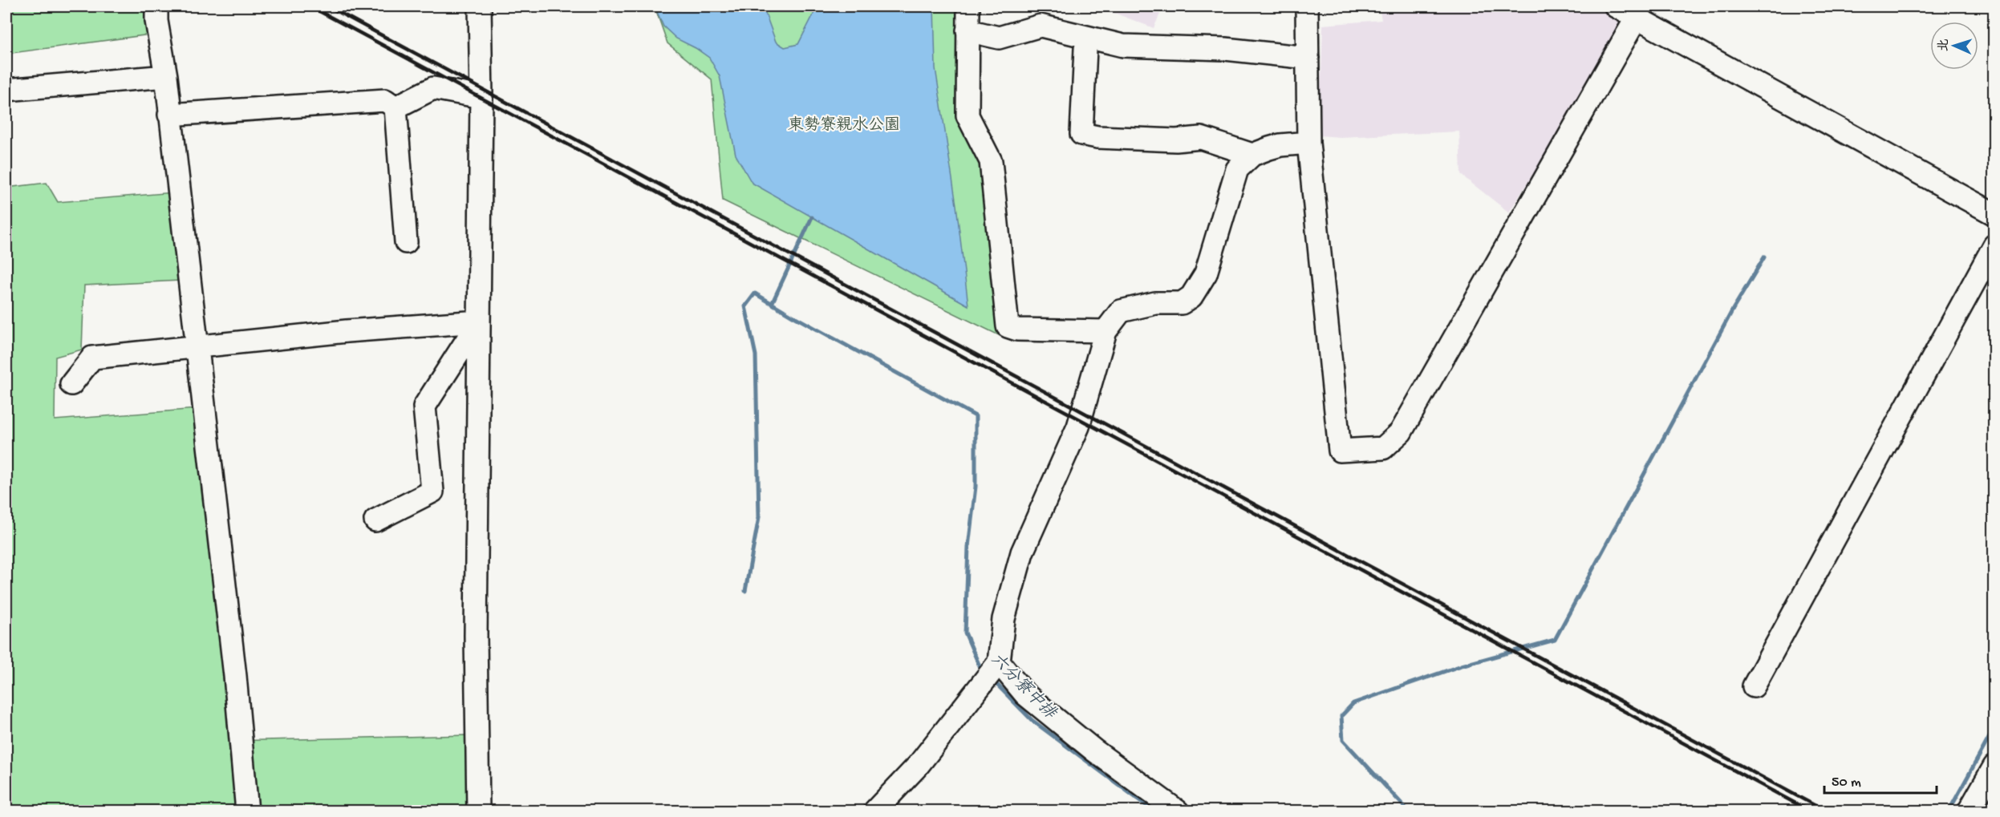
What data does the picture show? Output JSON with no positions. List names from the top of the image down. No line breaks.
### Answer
{"water":["六分寮中排"],"parks":["東勢寮親水公園"],"scale_bar":"50 m","north":"left"}
